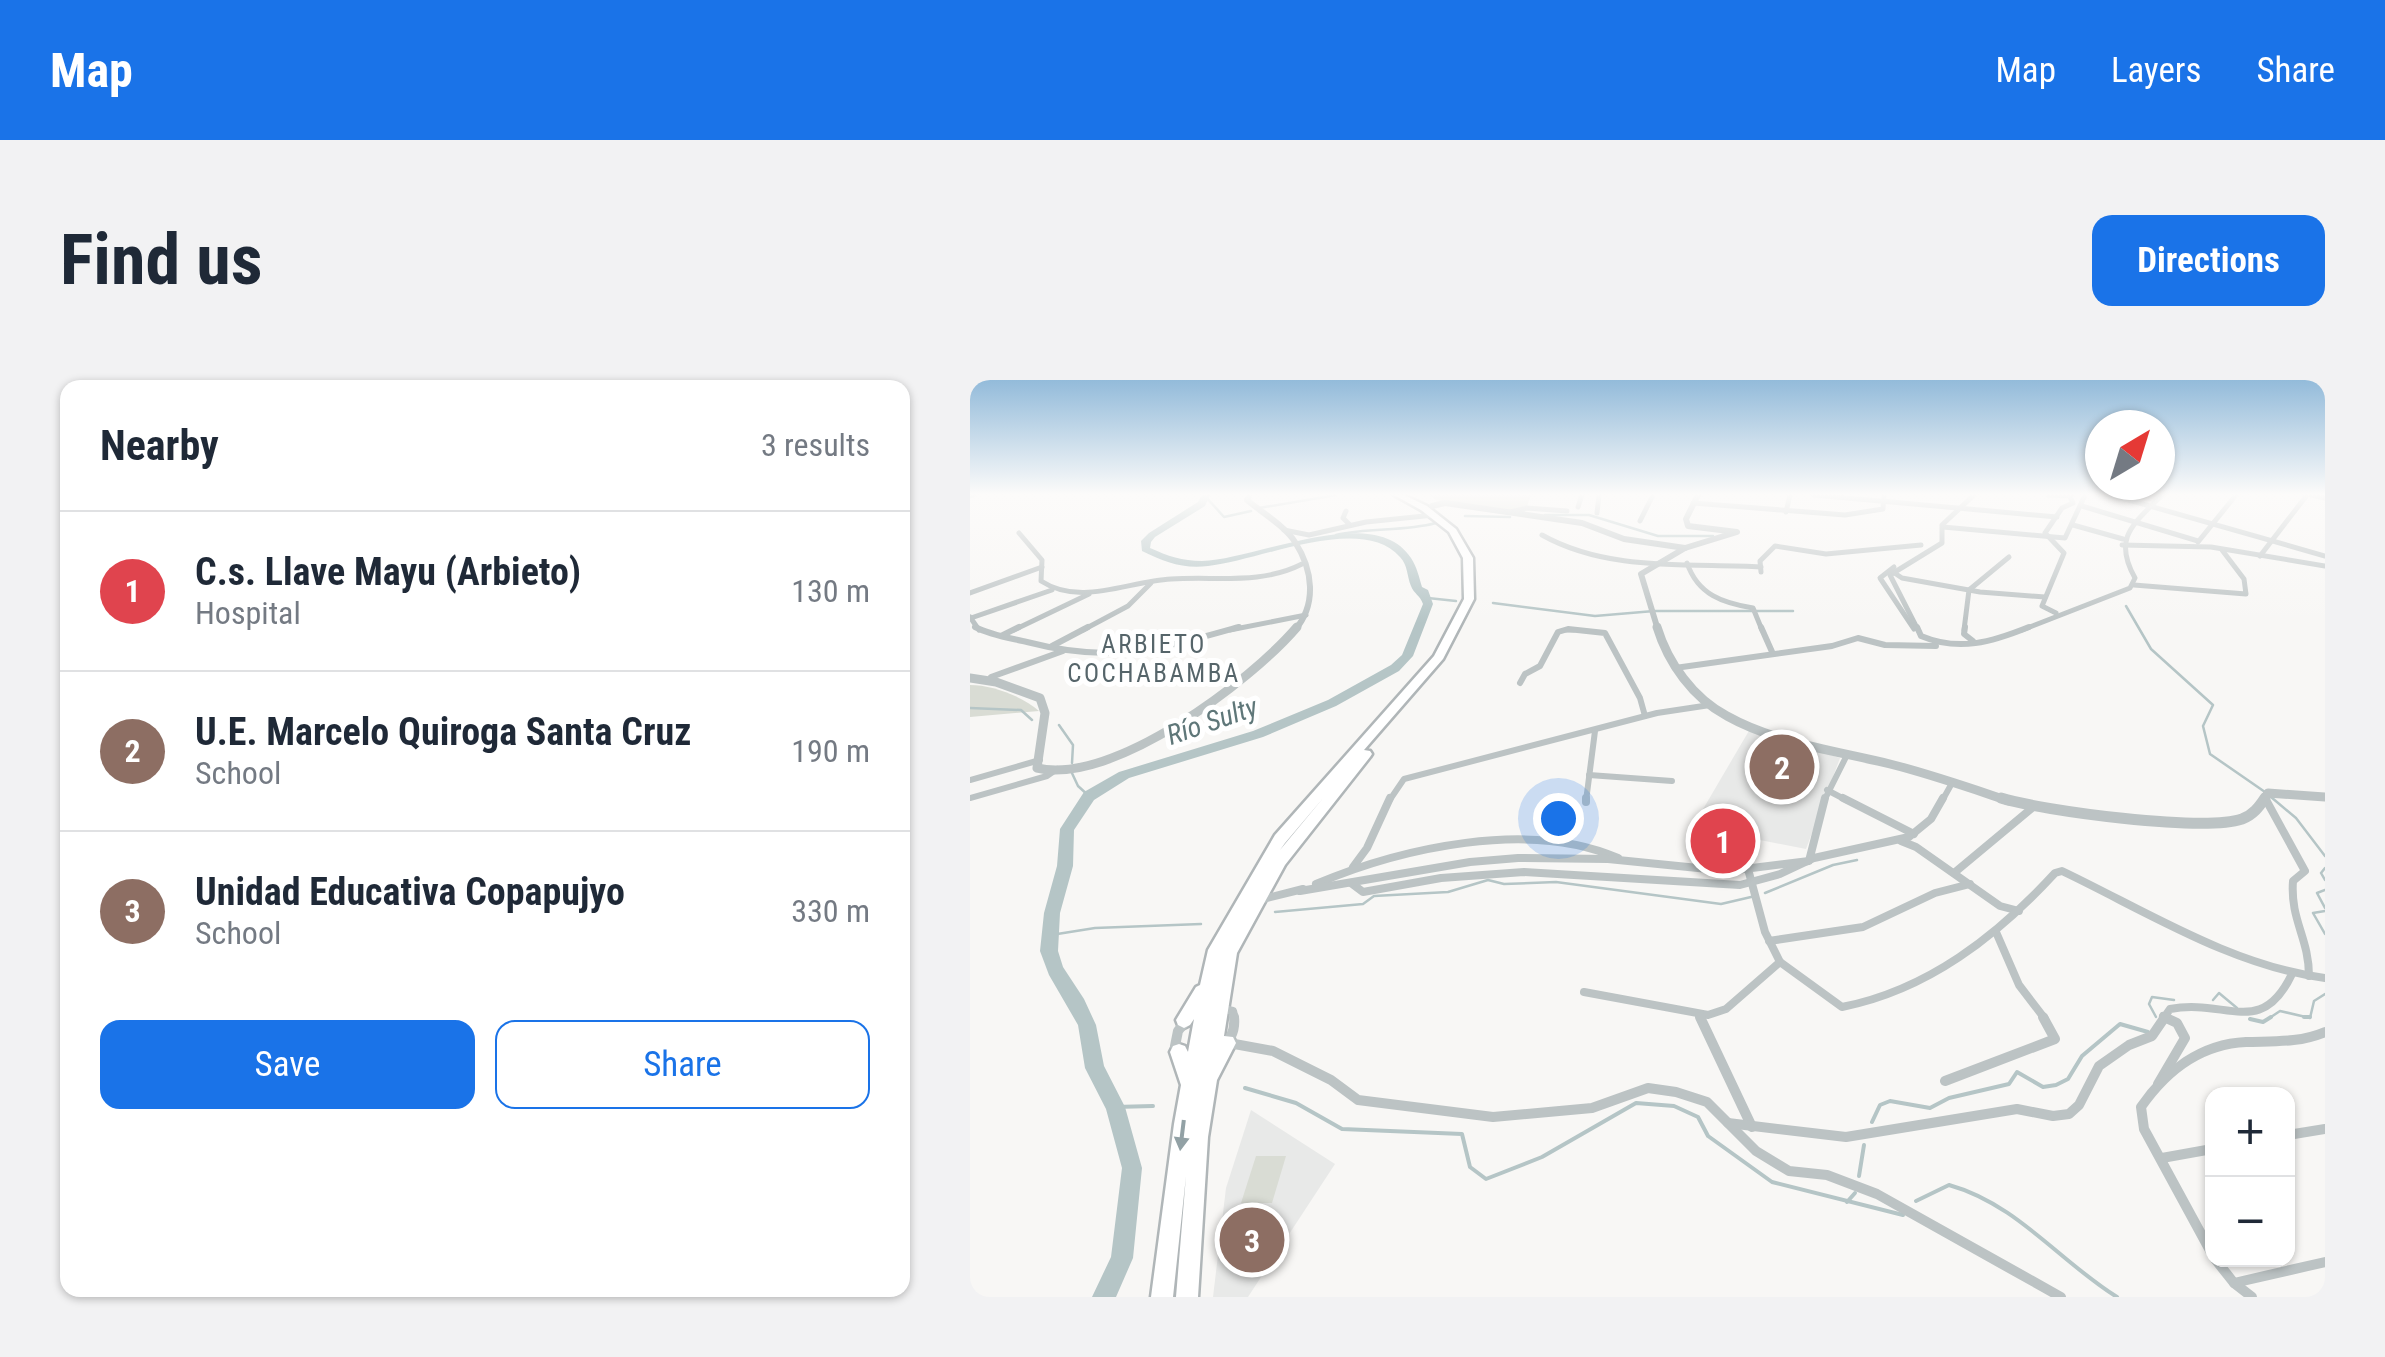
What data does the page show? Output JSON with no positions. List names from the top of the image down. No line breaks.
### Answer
{"districts":["ARBIETO COCHABAMBA"],"water":["Río Sulty"],"north":"top right","page":{"header":"Map","nav":["Map","Layers","Share"],"buttons":["Directions",["Save","Share"]],"title":"Find us","heading":["Nearby","3 results"],"list":[{"mark":"1","name":"C.s. Llave Mayu (Arbieto)","note":"Hospital","value":"130 m"},{"mark":"2","name":"U.E. Marcelo Quiroga Santa Cruz","note":"School","value":"190 m"},{"mark":"3","name":"Unidad Educativa Copapujyo","note":"School","value":"330 m"}],"pins":["2","1","3"],"map_buttons":["+","−"]}}
